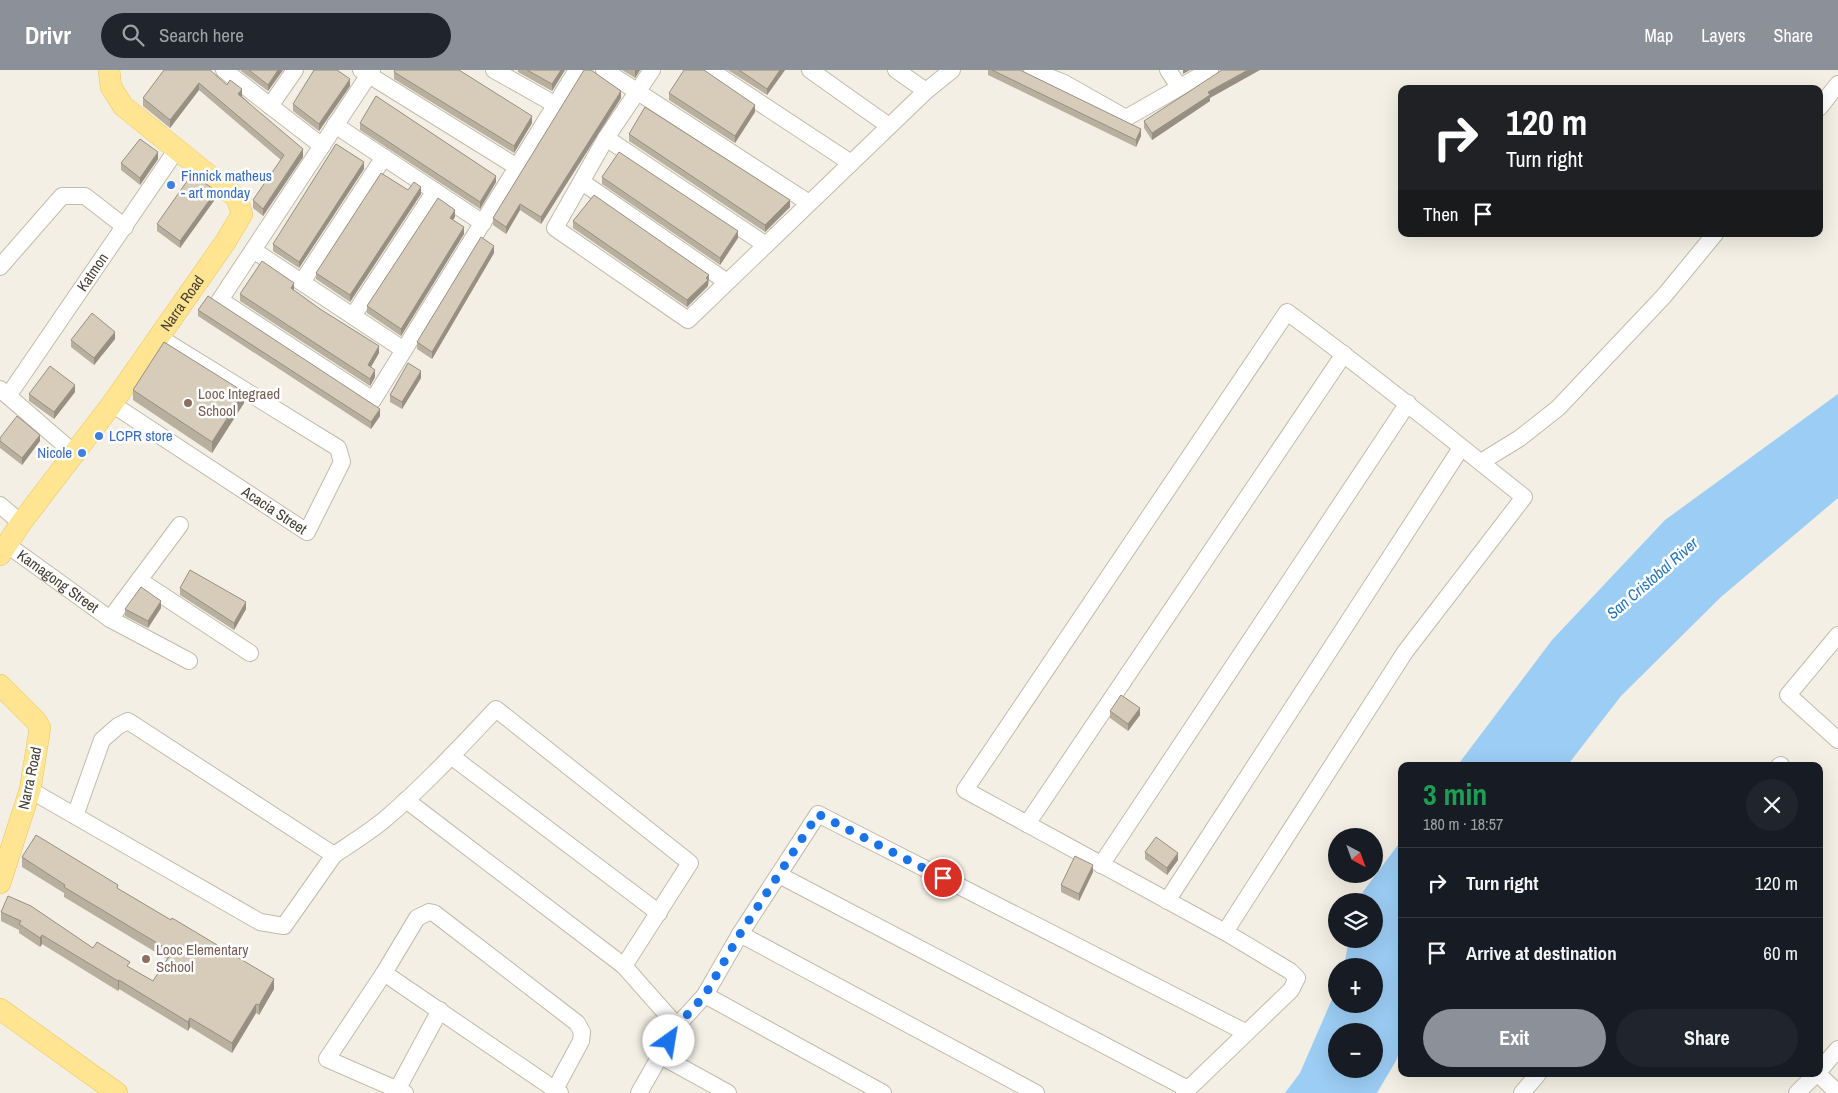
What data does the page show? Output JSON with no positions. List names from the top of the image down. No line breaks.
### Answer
{"streets":{"main road":["Narra Road"],"street":["Katmon","Acacia Street","Kamagong Street"]},"crossings":[["Katmon","Narra Road"],["Narra Road","Acacia Street"],["Narra Road","Kamagong Street"]],"water":["San Cristobal River"],"places":["Finnick matheus - art monday","Looc Integraed School","LCPR store","Nicole","Looc Elementary School"],"north":"bottom right","page":{"header":"Drivr","search":"Search here","nav":["Map","Layers","Share"],"turn":["120 m","Turn right"],"then":"Then","heading":["3 min","180 m · 18:57"],"map_buttons":["+","−"],"list":[{"name":"Turn right","value":"120 m"},{"name":"Arrive at destination","value":"60 m"}],"buttons":["Exit","Share"]}}
